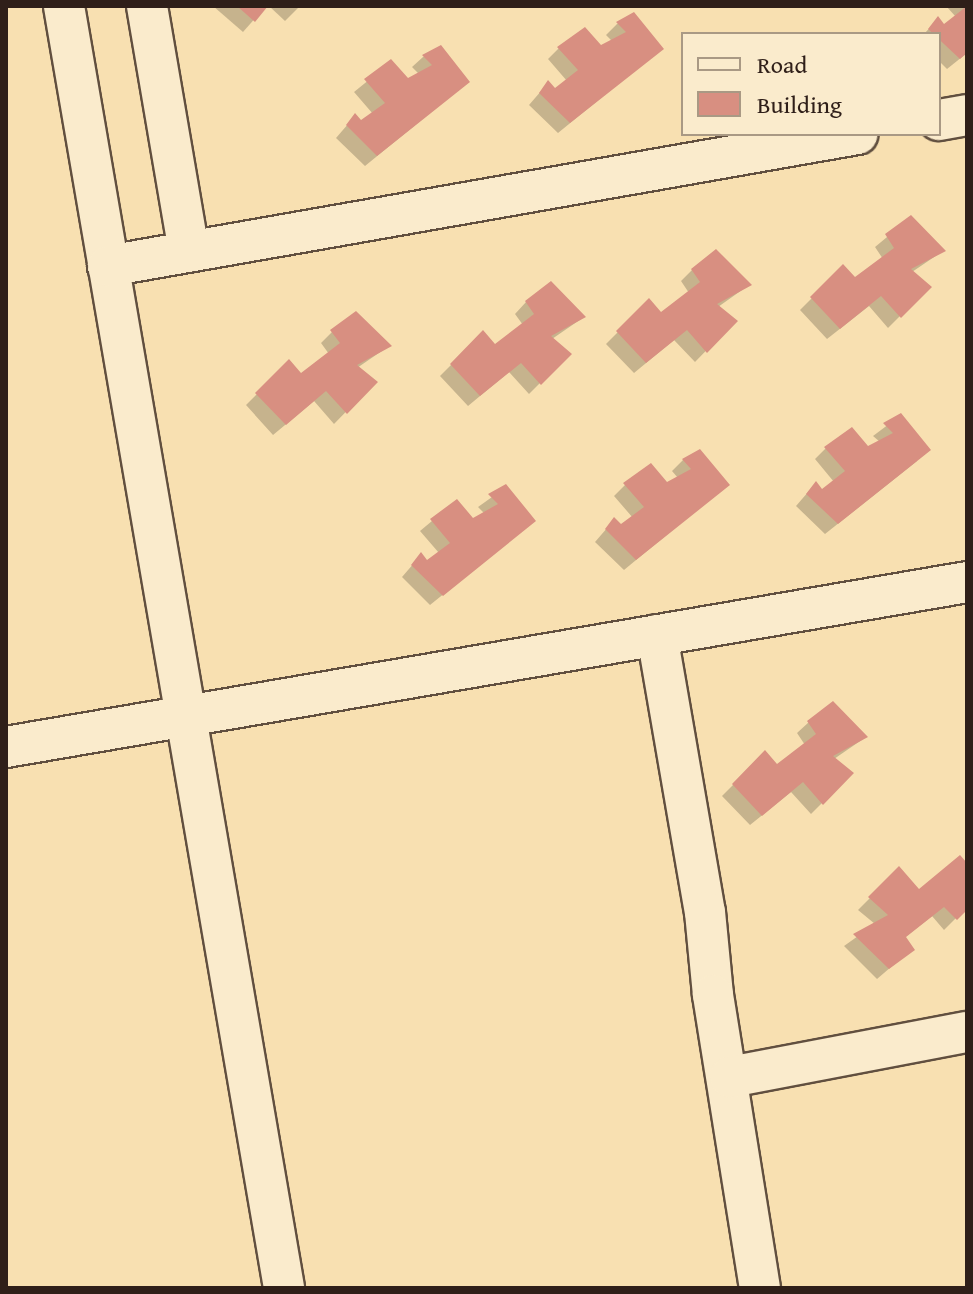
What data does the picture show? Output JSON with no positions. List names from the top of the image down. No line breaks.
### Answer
{"legend":["Road","Building"]}
